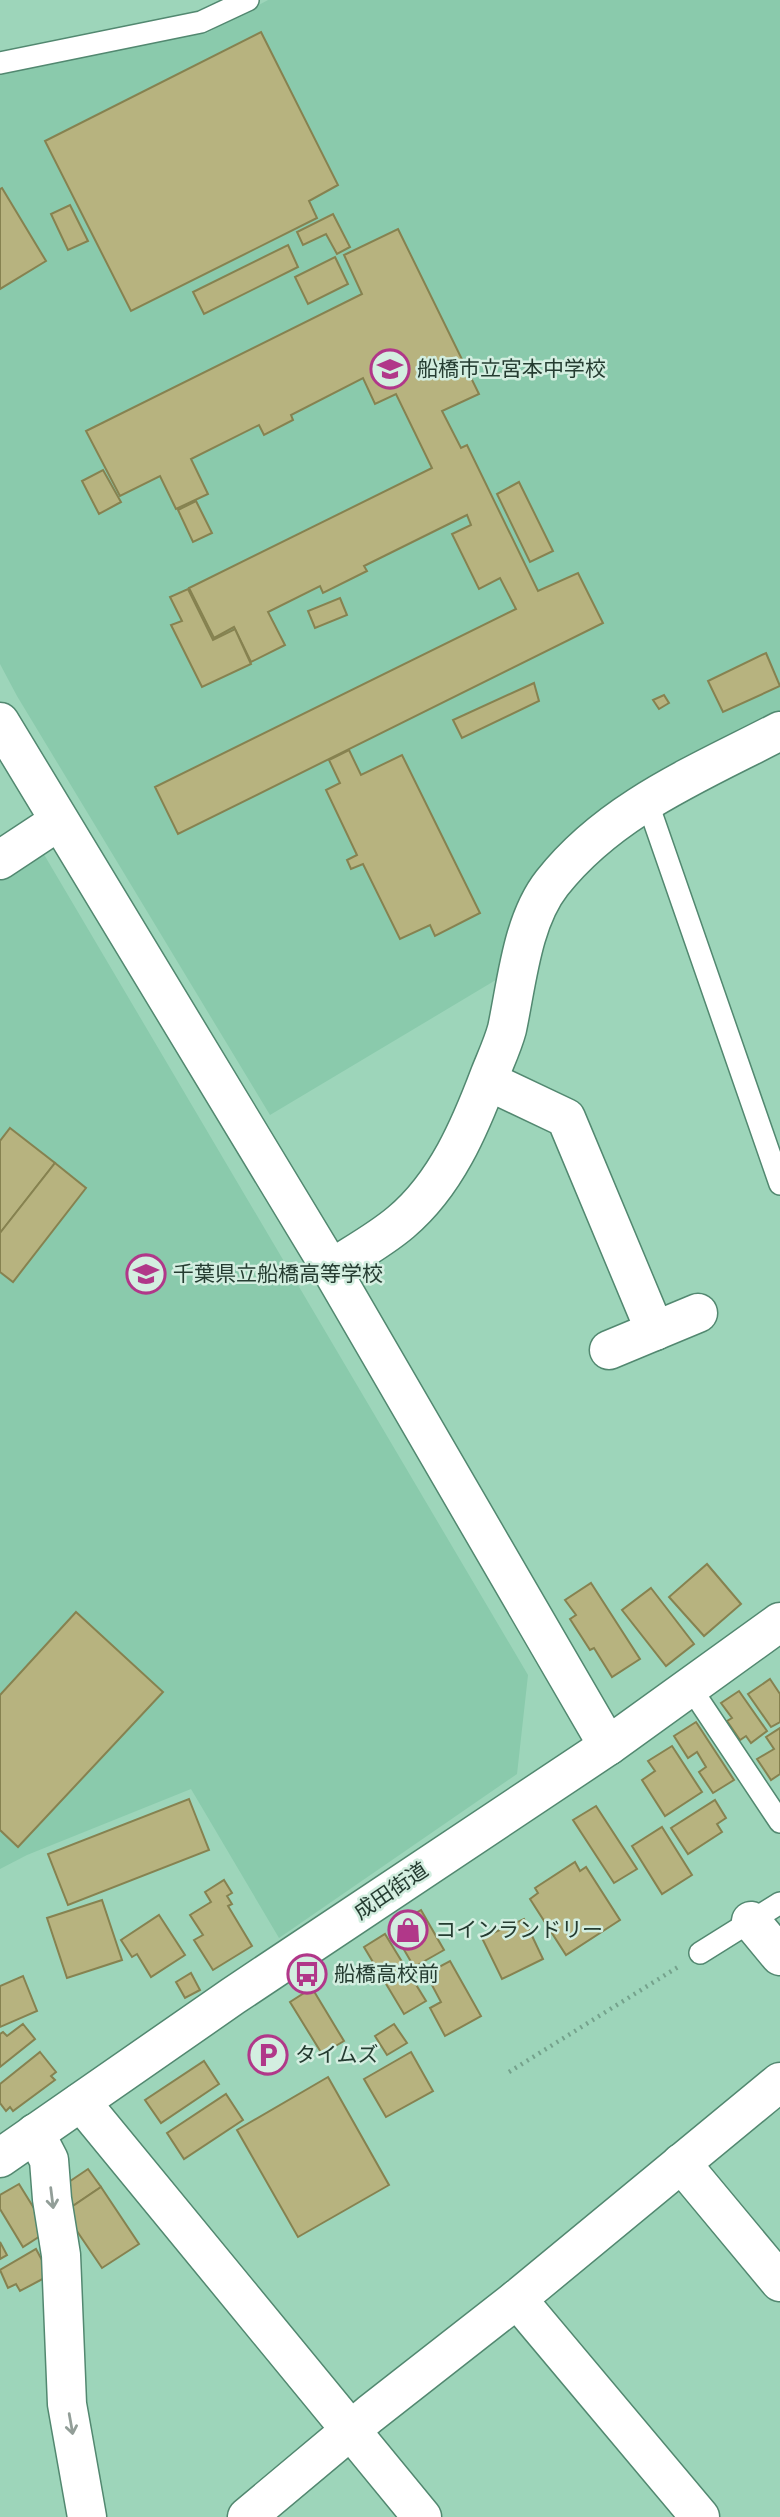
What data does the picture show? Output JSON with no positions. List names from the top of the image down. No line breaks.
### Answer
{"streets":{"street":["成田街道"]},"places":{"school or university":["船橋市立宮本中学校","千葉県立船橋高等学校"],"shop":["コインランドリー"],"bus stop":["船橋高校前"],"parking":["タイムズ"]}}
